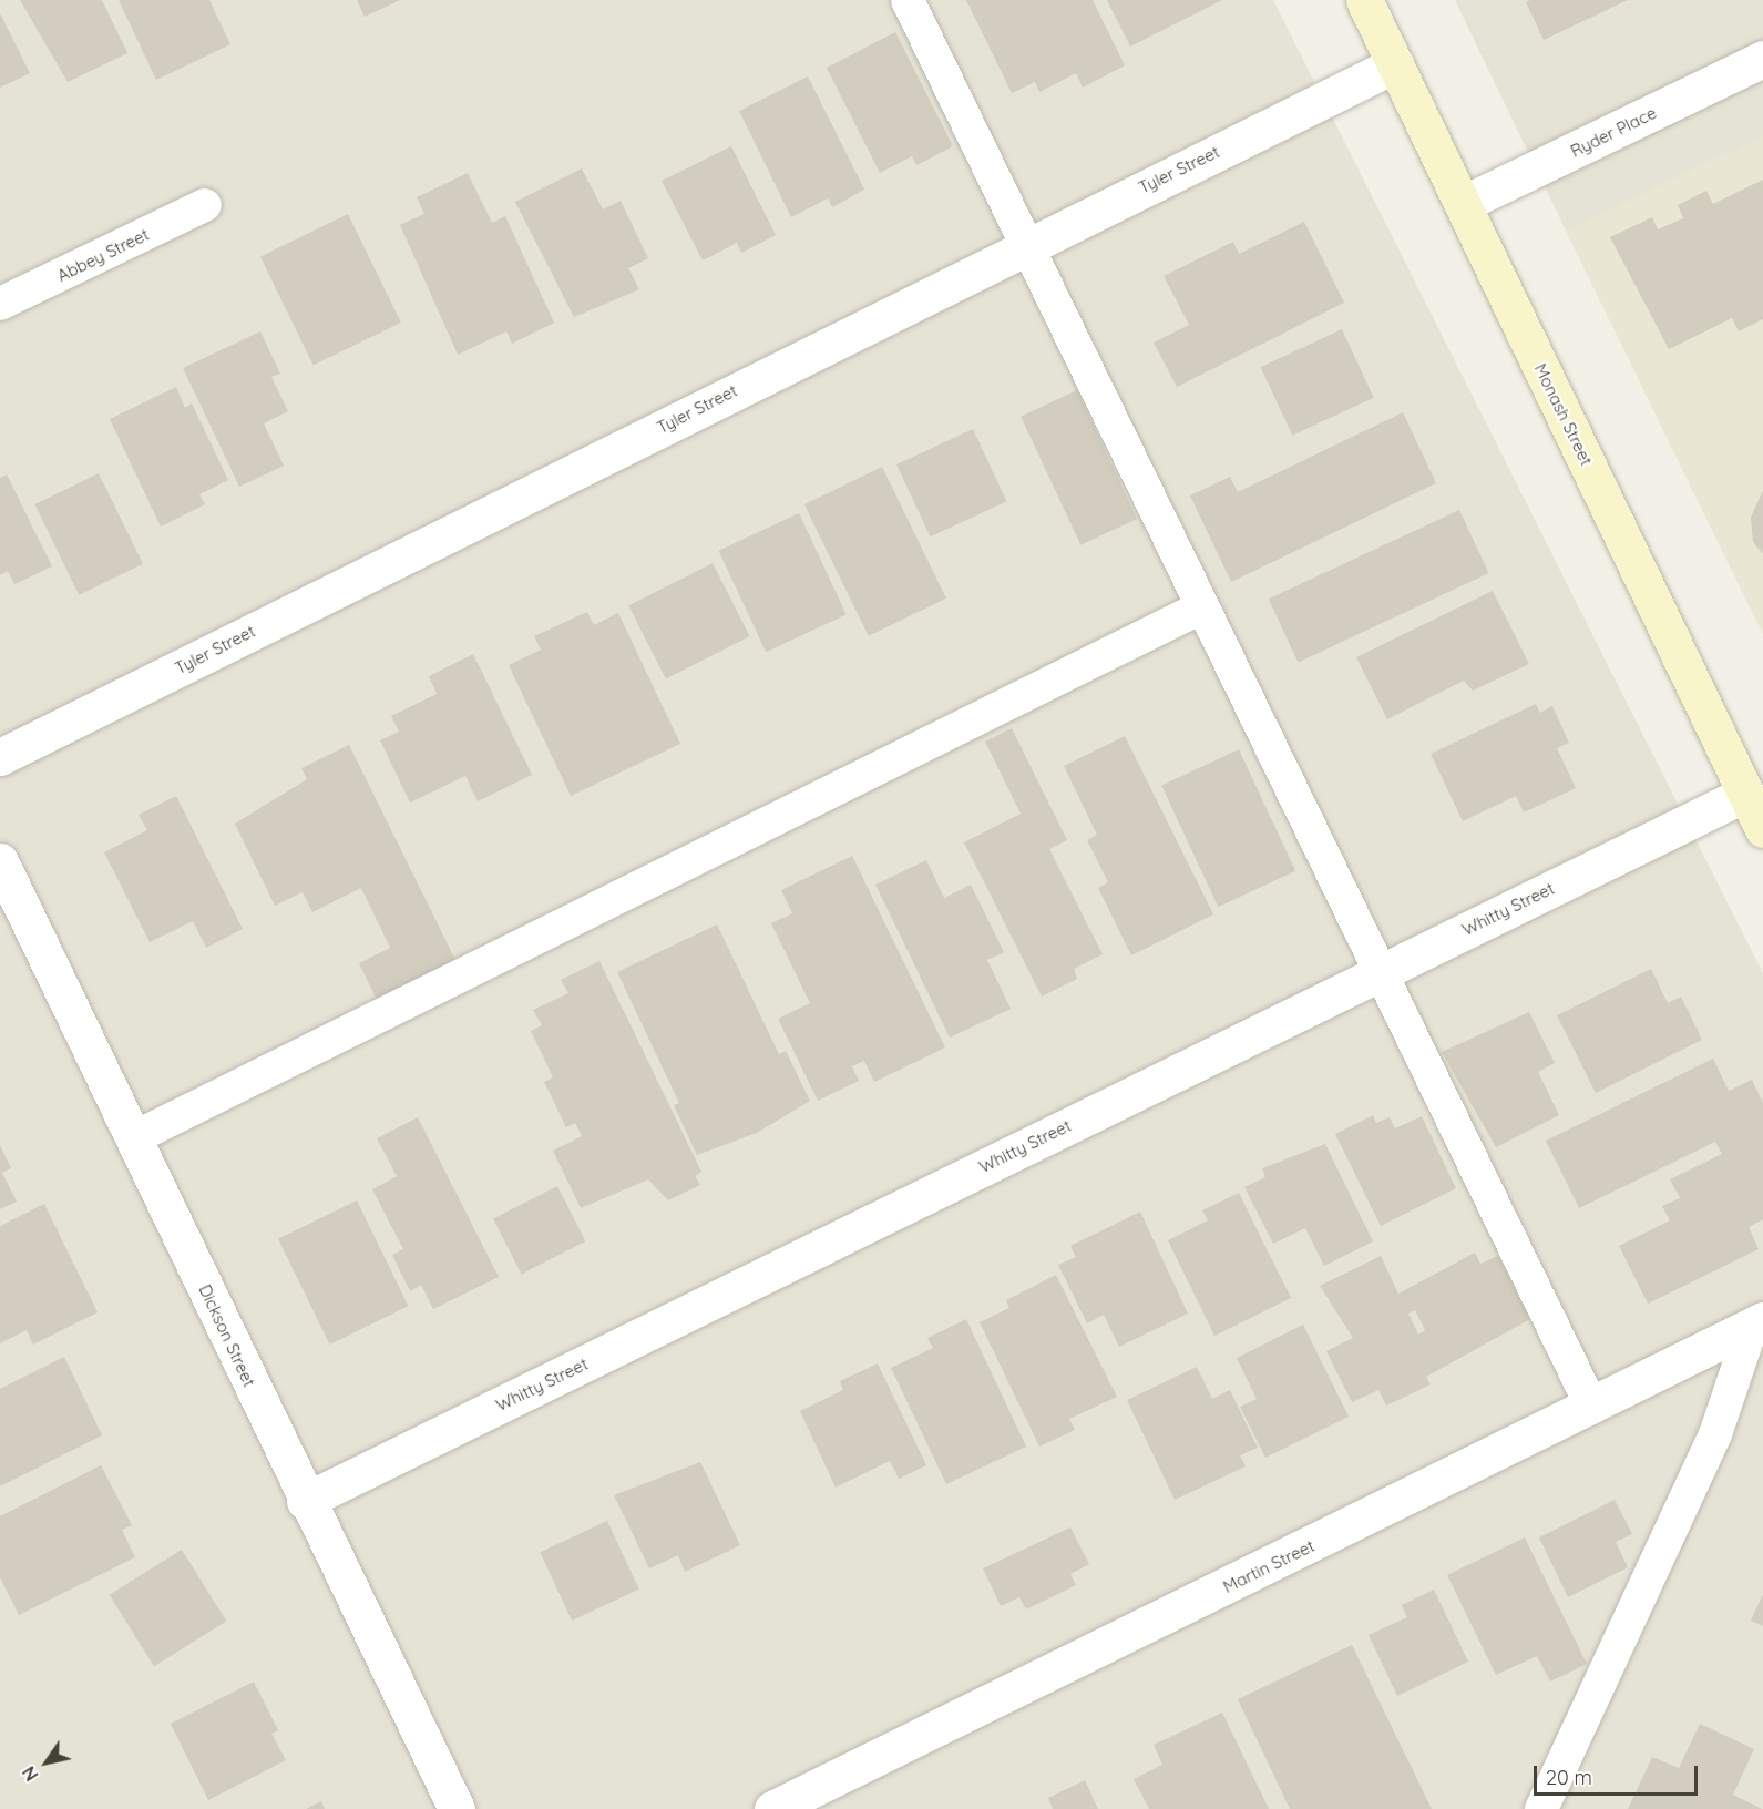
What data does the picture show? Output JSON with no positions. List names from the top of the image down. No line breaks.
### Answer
{"streets":{"main road":["Monash Street"],"street":["Ryder Place","Tyler Street","Whitty Street","Dickson Street","Martin Street"],"lane":["Abbey Street"]},"crossings":[["Ryder Place","Monash Street"],["Tyler Street","Monash Street"],["Monash Street","Whitty Street"],["Whitty Street","Dickson Street"]],"scale_bar":"20 m","north":"bottom left"}
